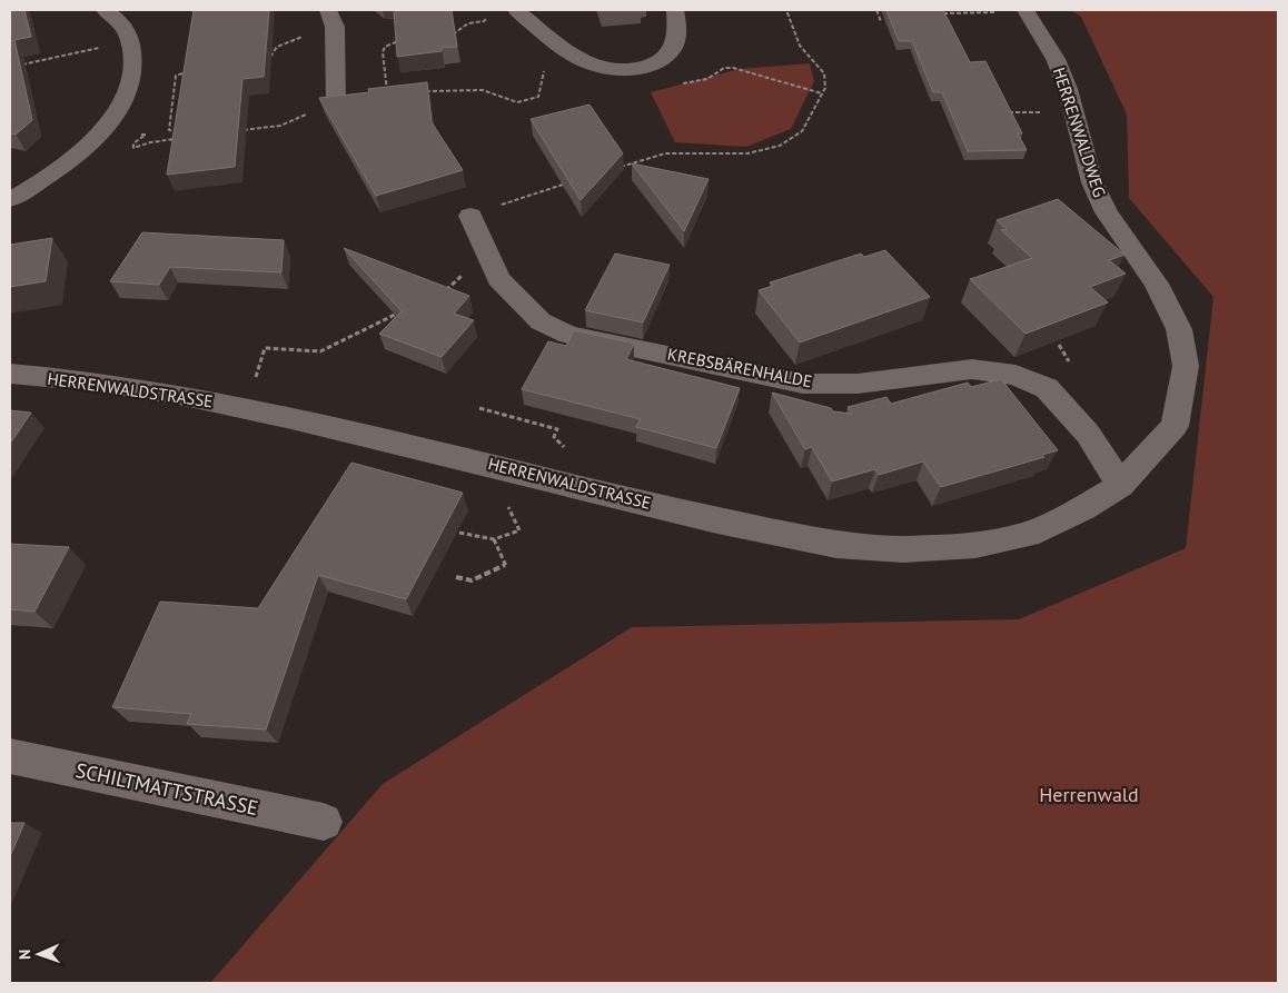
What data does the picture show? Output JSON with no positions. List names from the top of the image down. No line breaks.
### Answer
{"streets":{"street":["HERRENWALDWEG","KREBSBÄRENHALDE","HERRENWALDSTRASSE","SCHILTMATTSTRASSE"]},"crossings":[["HERRENWALDWEG","KREBSBÄRENHALDE"],["HERRENWALDWEG","HERRENWALDSTRASSE"],["KREBSBÄRENHALDE","HERRENWALDSTRASSE"]],"parks":["Herrenwald"],"north":"left"}
